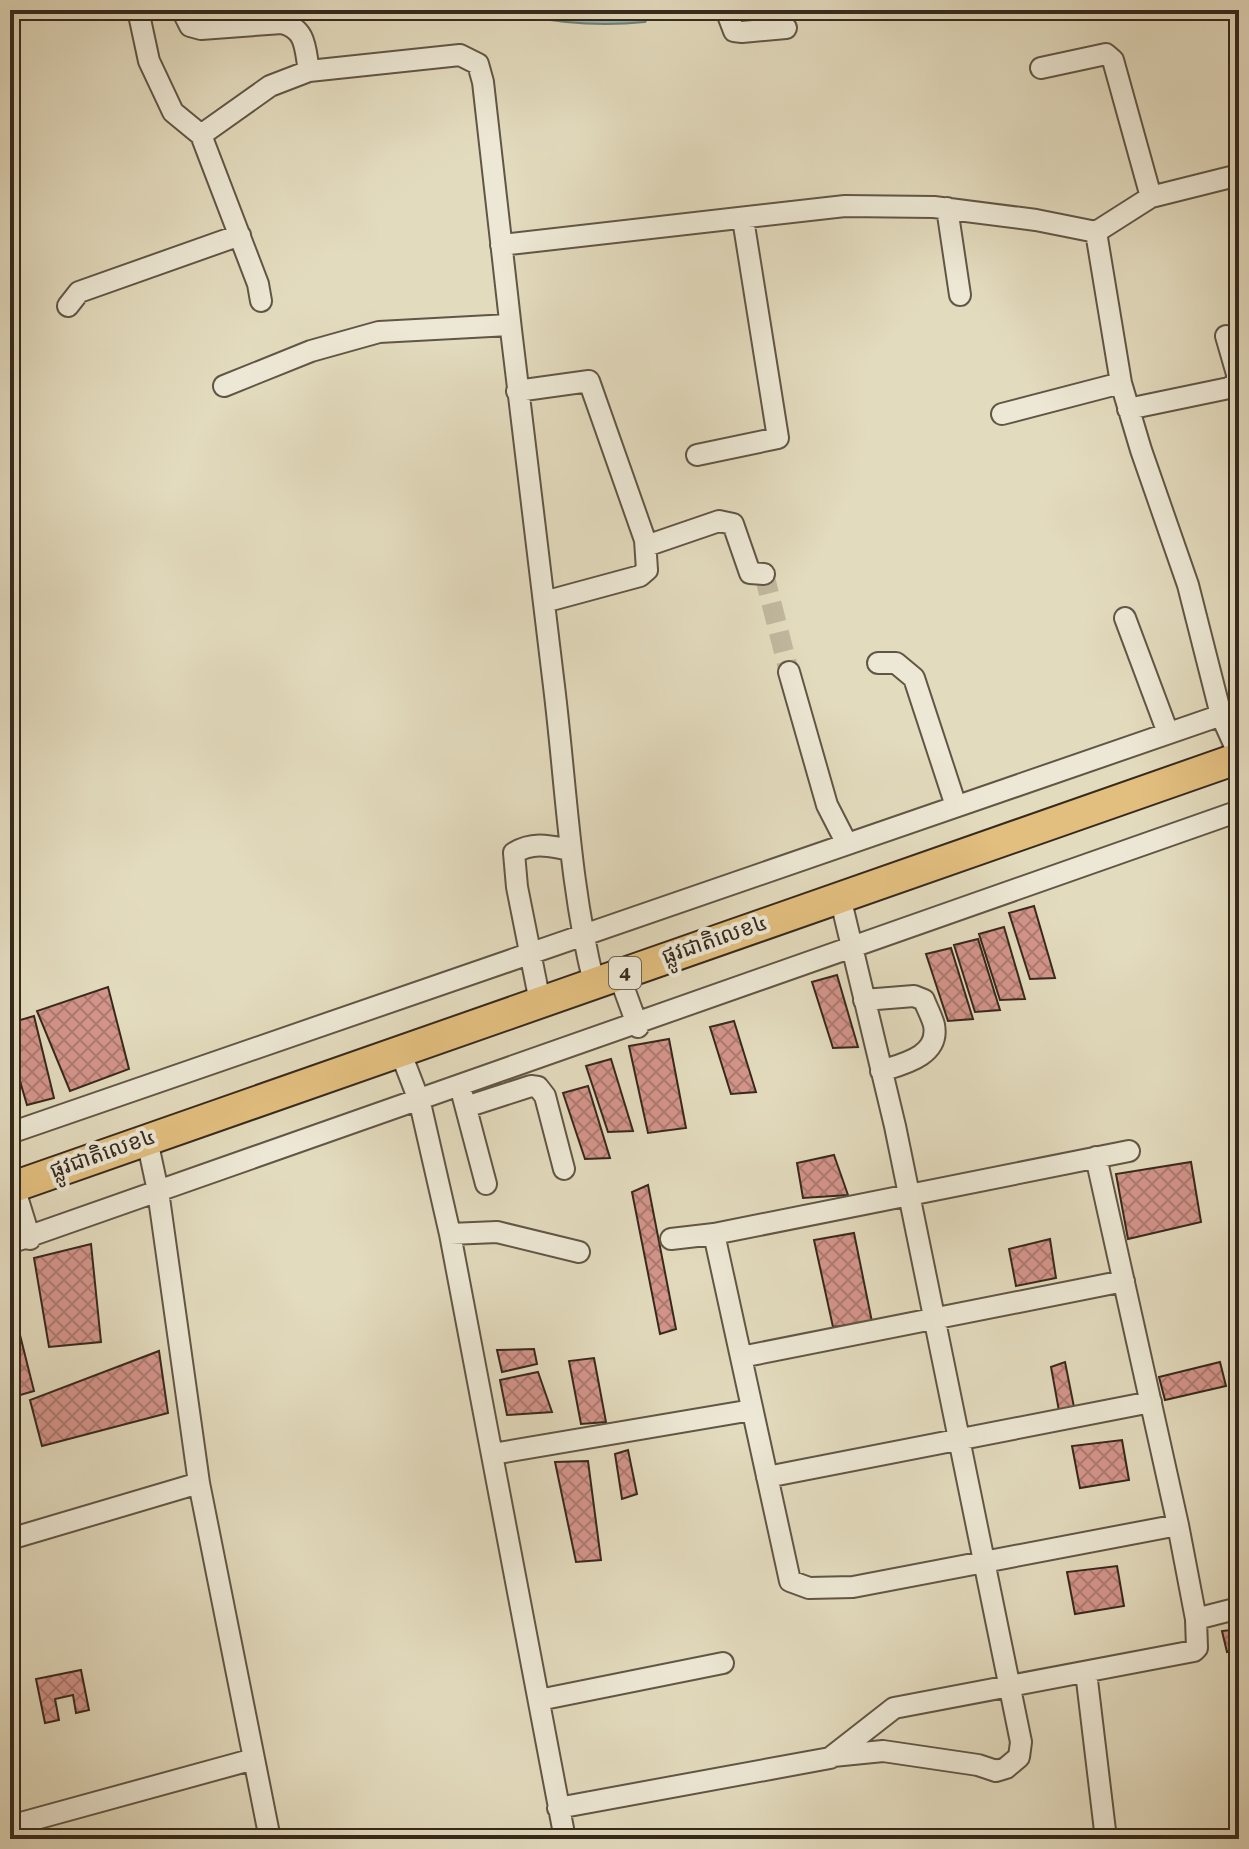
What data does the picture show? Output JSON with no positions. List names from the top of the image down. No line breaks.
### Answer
{"streets":{"highway":["ផ្លូវជាតិលេខ៤","4"]}}
